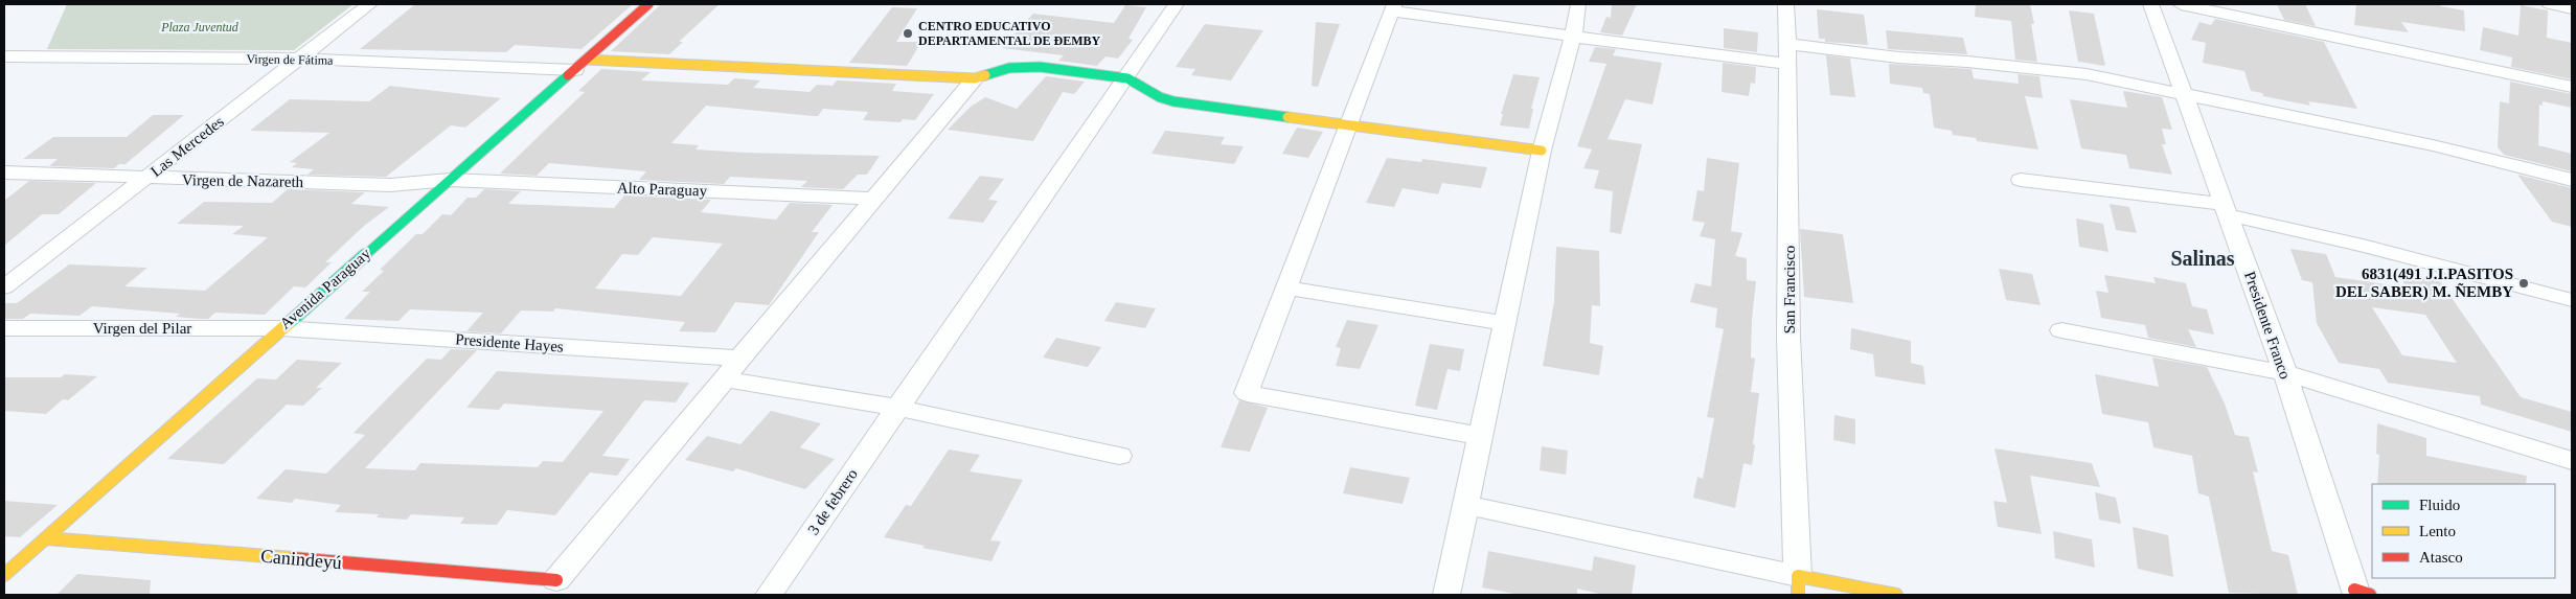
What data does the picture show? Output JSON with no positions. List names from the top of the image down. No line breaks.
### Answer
{"streets":{"street":["Virgen de Fátima","Las Mercedes","Virgen de Nazareth","Alto Paraguay","Avenida Paraguay","San Francisco","Presidente Franco","Virgen del Pilar","Presidente Hayes","3 de febrero","Canindeyú"]},"crossings":[["Virgen de Fátima","Las Mercedes"],["Virgen de Fátima","Avenida Paraguay"],["Las Mercedes","Virgen de Nazareth"],["Virgen de Nazareth","Alto Paraguay"],["Virgen de Nazareth","Avenida Paraguay"],["Alto Paraguay","Avenida Paraguay"],["Avenida Paraguay","Virgen del Pilar"],["Avenida Paraguay","Presidente Hayes"],["Avenida Paraguay","Canindeyú"],["Virgen del Pilar","Presidente Hayes"]],"districts":["Salinas"],"parks":["Plaza Juventud"],"places":["CENTRO EDUCATIVO DEPARTAMENTAL DE ÐEMBY","6831(491 J.I.PASITOS DEL SABER) M. ÑEMBY"],"legend":["Fluido","Lento","Atasco"]}
